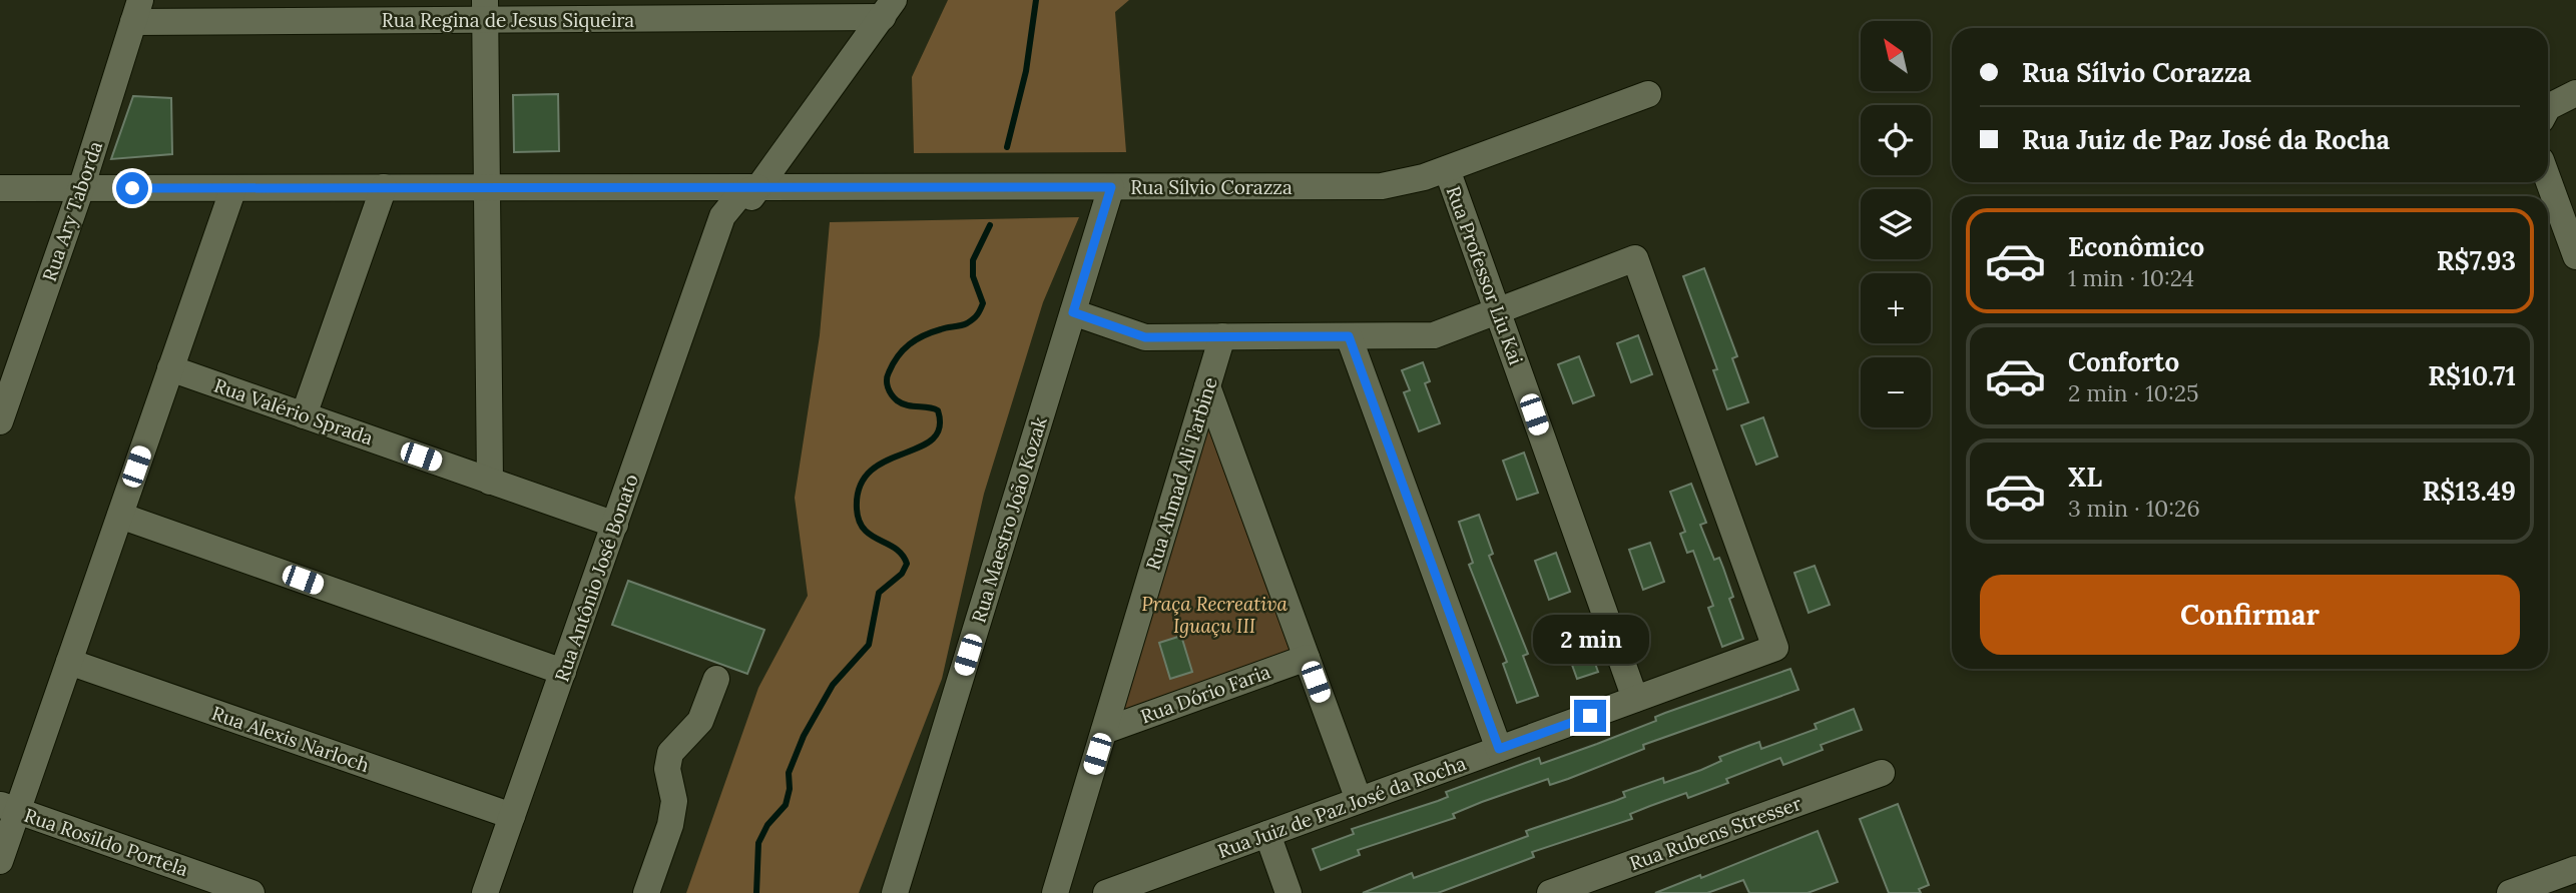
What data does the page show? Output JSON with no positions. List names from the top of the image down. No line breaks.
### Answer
{"streets":{"street":["Rua Regina de Jesus Siqueira","Rua Sílvio Corazza","Rua Ary Taborda","Rua Professor Liu Kai","Rua Valério Sprada","Rua Ahmad Ali Tarbine","Rua Maestro João Kozak","Rua Antônio José Bonato","Rua Dório Faria","Rua Alexis Narloch","Rua Juiz de Paz José da Rocha","Rua Rubens Stresser","Rua Rosildo Portela"]},"crossings":[["Rua Regina de Jesus Siqueira","Rua Ary Taborda"],["Rua Regina de Jesus Siqueira","Rua Antônio José Bonato"],["Rua Sílvio Corazza","Rua Ary Taborda"],["Rua Sílvio Corazza","Rua Professor Liu Kai"],["Rua Sílvio Corazza","Rua Maestro João Kozak"],["Rua Sílvio Corazza","Rua Antônio José Bonato"],["Rua Professor Liu Kai","Rua Juiz de Paz José da Rocha"],["Rua Valério Sprada","Rua Antônio José Bonato"],["Rua Ahmad Ali Tarbine","Rua Dório Faria"],["Rua Antônio José Bonato","Rua Alexis Narloch"]],"parks":["Praça Recreativa Iguaçu III"],"north":"top left","page":{"map_buttons":["+","−"],"banner":["Rua Sílvio Corazza","Rua Juiz de Paz José da Rocha"],"list":[{"name":"Econômico","note":"1 min · 10:24","value":"R$7.93"},{"name":"Conforto","note":"2 min · 10:25","value":"R$10.71"},{"name":"XL","note":"3 min · 10:26","value":"R$13.49"}],"buttons":"Confirmar","bubble":"2 min"}}
